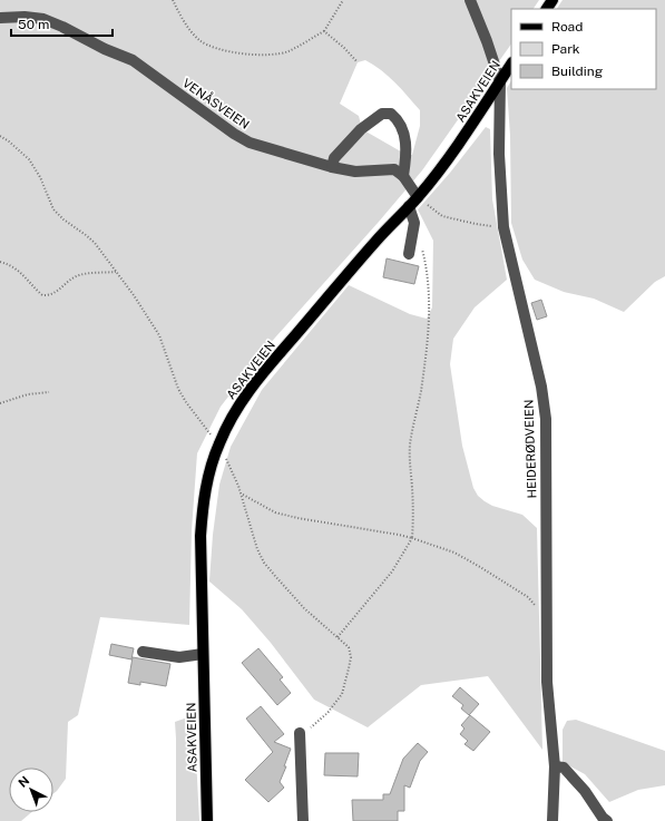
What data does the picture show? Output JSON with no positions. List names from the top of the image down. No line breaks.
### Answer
{"streets":{"main road":["ASAKVEIEN"],"street":["VENÅSVEIEN","HEIDERØDVEIEN"]},"crossings":[["ASAKVEIEN","HEIDERØDVEIEN"]],"legend":["Road","Park","Building"],"scale_bar":"50 m","north":"top left"}
